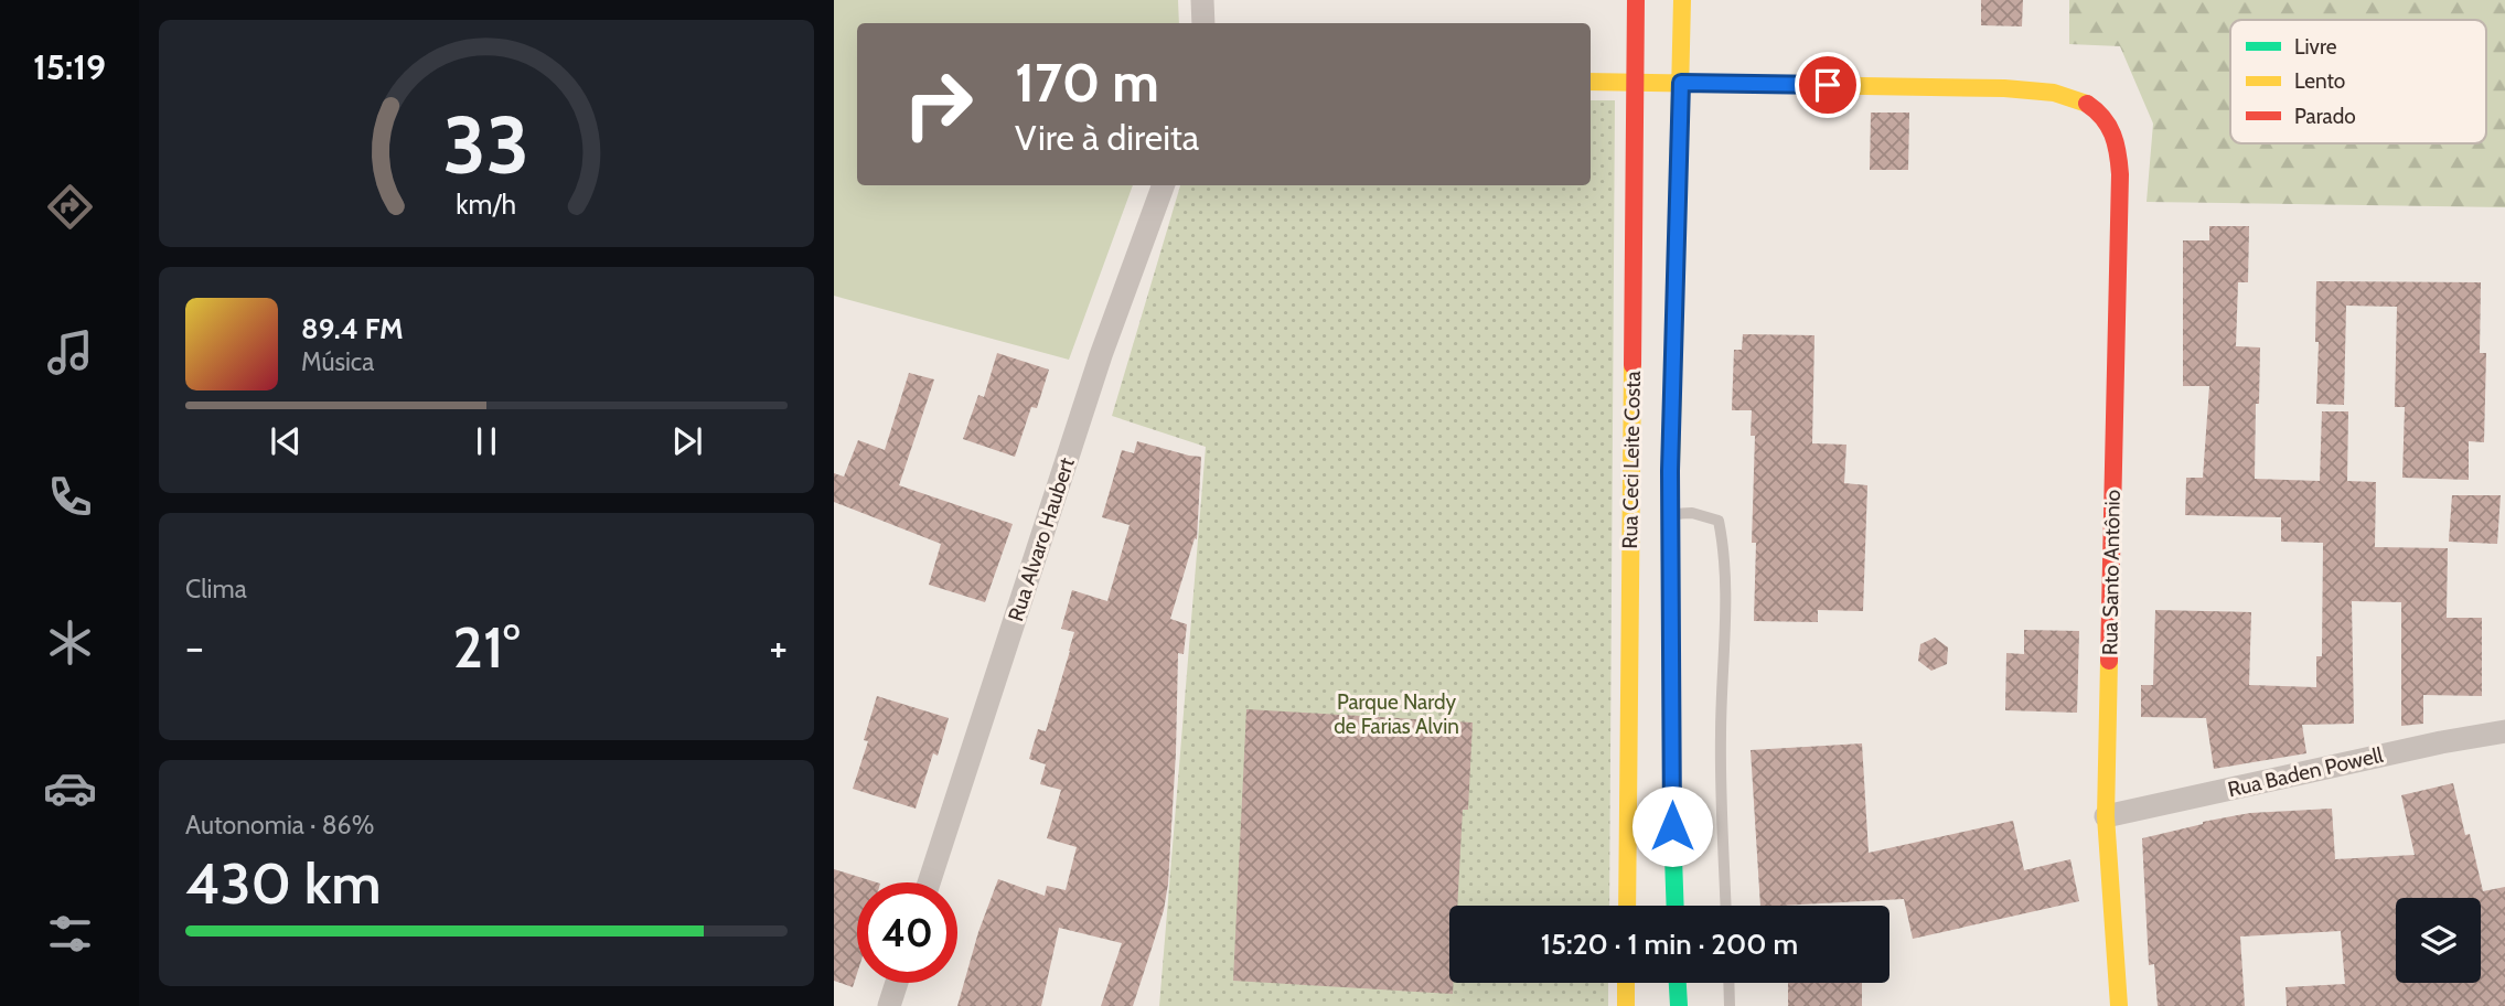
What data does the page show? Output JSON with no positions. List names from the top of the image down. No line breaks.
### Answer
{"streets":{"street":["Rua Ceci Leite Costa","Rua Alvaro Haubert","Rua Santo Antônio","Rua Baden Powell"]},"crossings":[["Rua Ceci Leite Costa","Rua Santo Antônio"],["Rua Santo Antônio","Rua Baden Powell"]],"parks":["Parque Nardy de Farias Alvin"],"legend":["Livre","Lento","Parado"],"page":{"tabs":"15:19","turn":["170 m","Vire à direita"],"song":["89.4 FM","Música"],"tile":["Clima",["Autonomia · 86%","430 km"]],"heat":["−","21°","+"],"limit":"40","trip":"15:20 · 1 min · 200 m","gauge":["33","km/h"]}}
